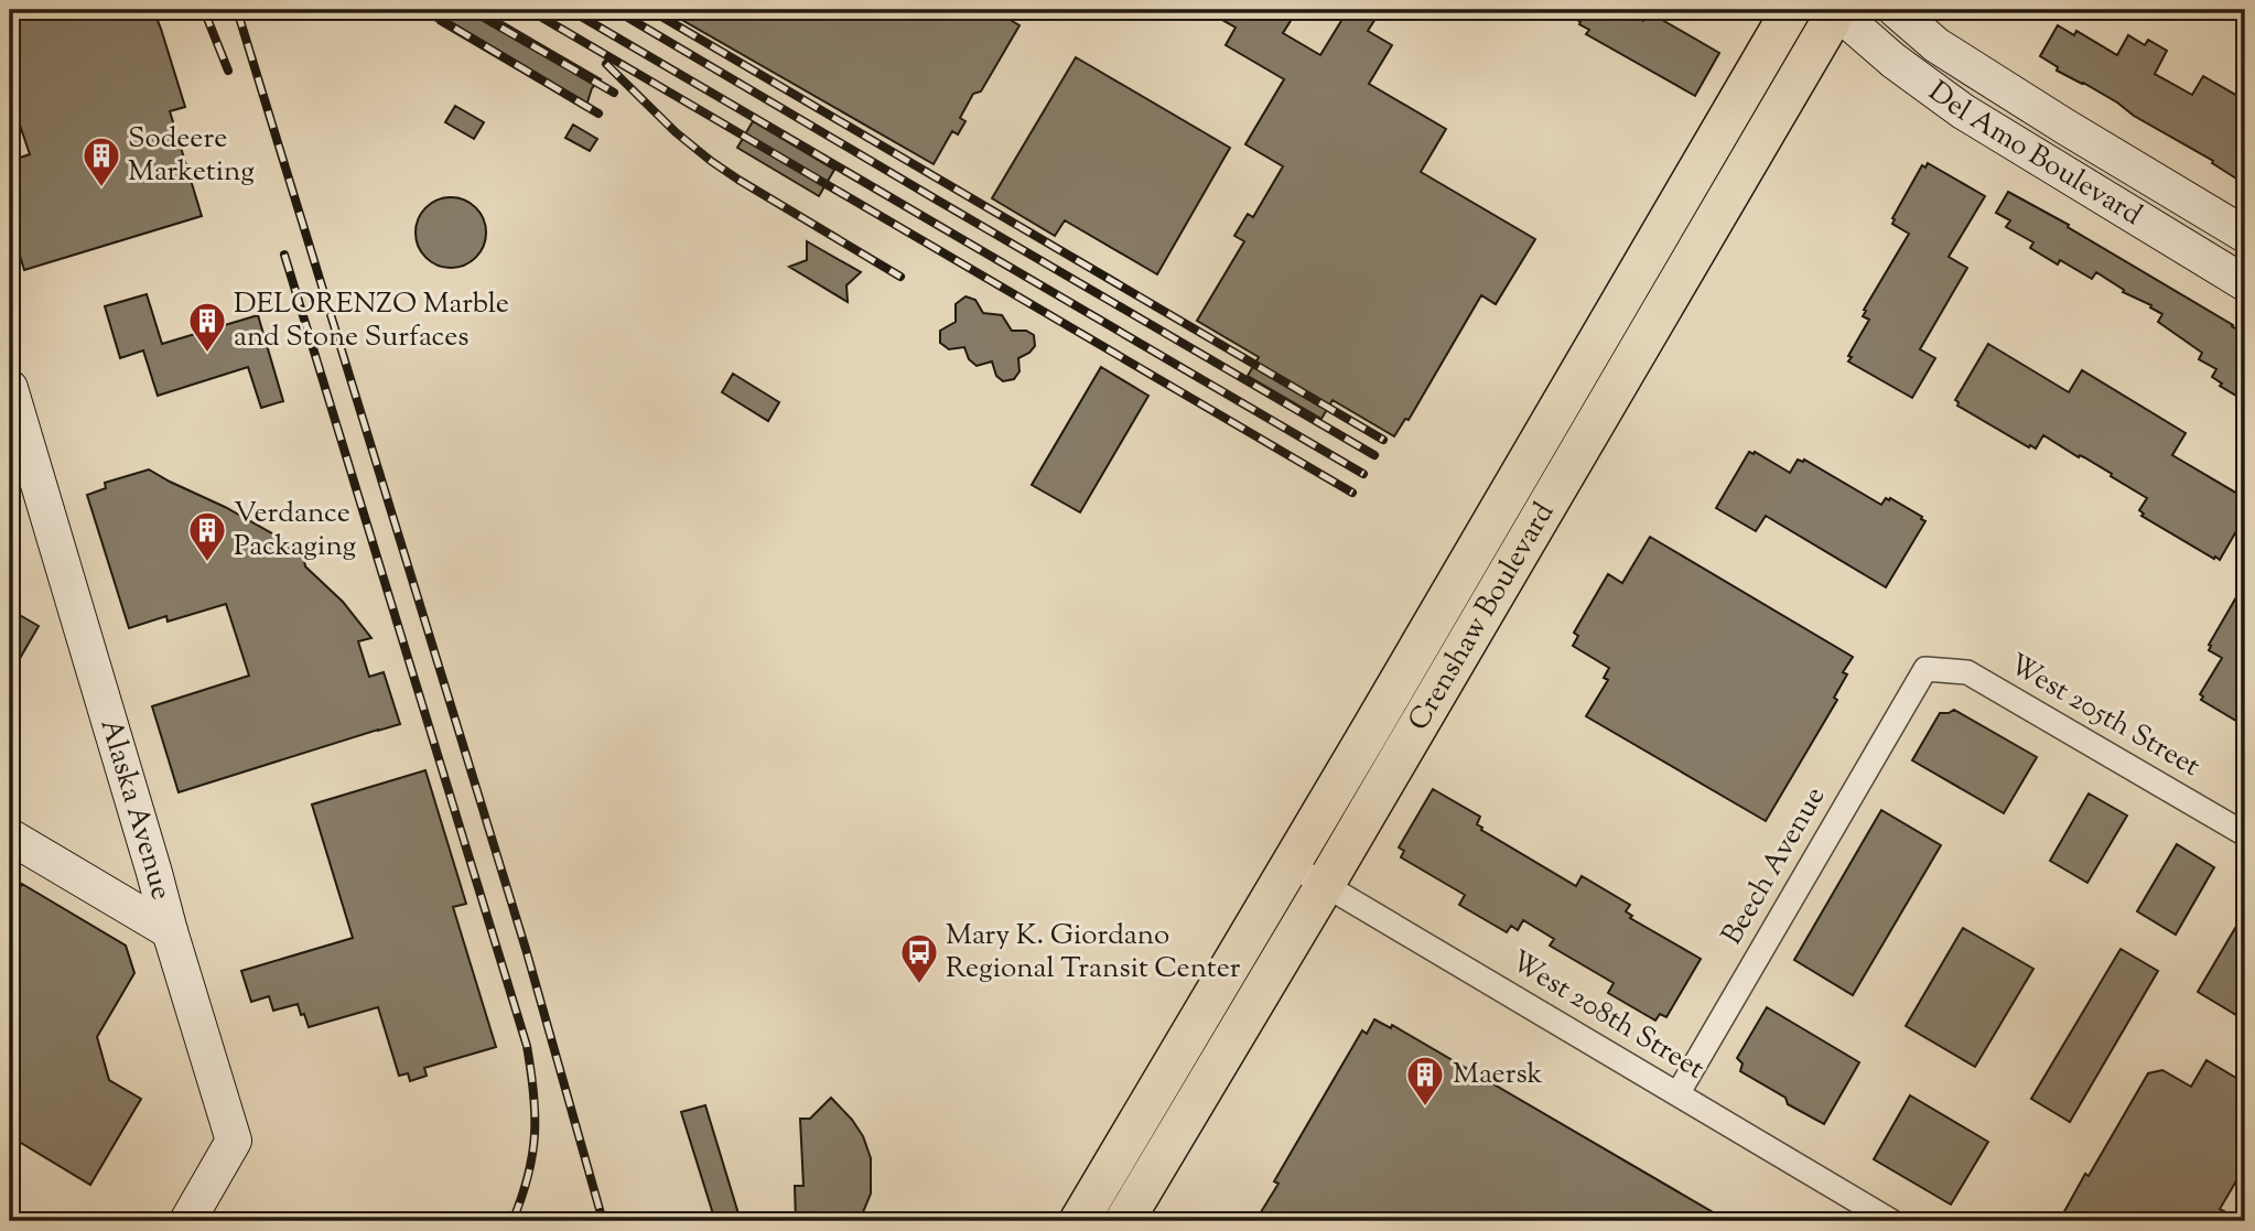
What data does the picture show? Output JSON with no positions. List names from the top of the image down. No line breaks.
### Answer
{"streets":{"main road":["Crenshaw Boulevard"],"street":["Del Amo Boulevard","West 205th Street","Alaska Avenue","Beech Avenue","West 208th Street"]},"crossings":[["Del Amo Boulevard","Crenshaw Boulevard"],["Crenshaw Boulevard","West 208th Street"],["West 205th Street","Beech Avenue"],["Beech Avenue","West 208th Street"]],"places":{"building":["Sodeere Marketing","DELORENZO Marble and Stone Surfaces","Verdance Packaging","Maersk"],"bus stop":["Mary K. Giordano Regional Transit Center"]}}
